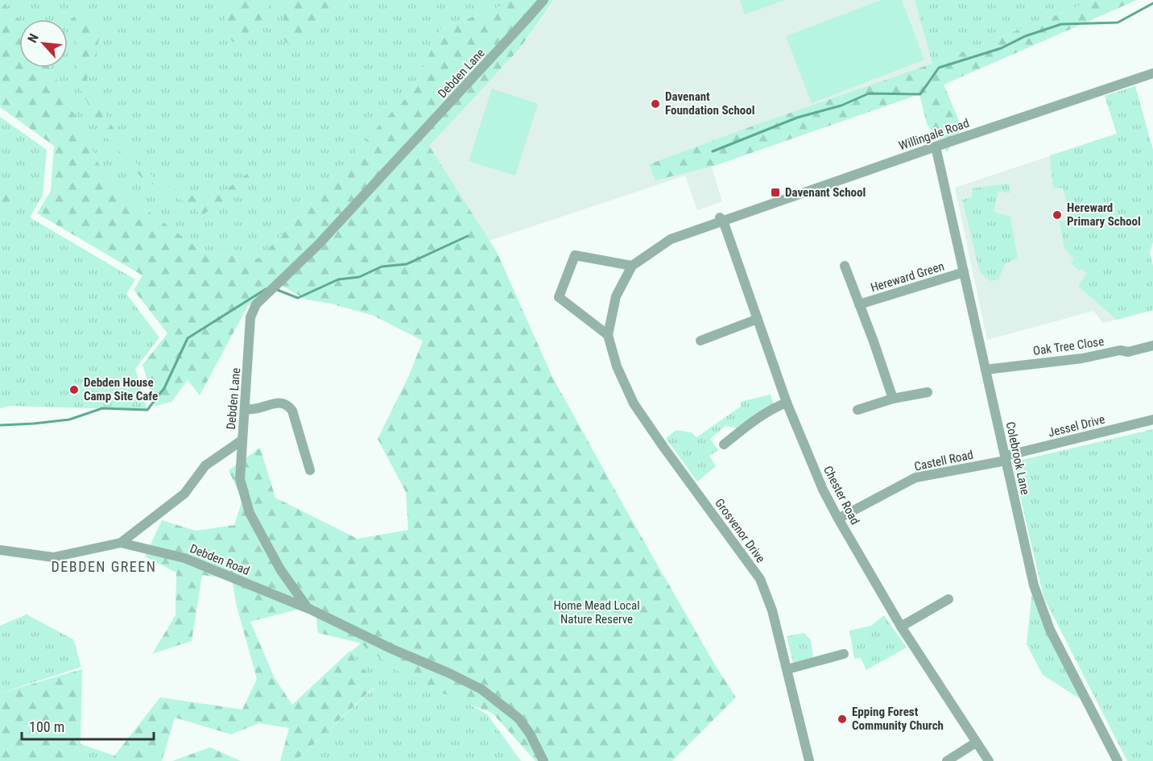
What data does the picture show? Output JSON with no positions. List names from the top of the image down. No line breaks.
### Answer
{"streets":{"street":["Debden Lane","Willingale Road","Hereward Green","Oak Tree Close","Jessel Drive","Colebrook Lane","Castell Road","Chester Road","Grosvenor Drive","Debden Road"]},"crossings":[["Debden Lane","Debden Road"],["Willingale Road","Colebrook Lane"],["Willingale Road","Chester Road"],["Willingale Road","Grosvenor Drive"],["Hereward Green","Colebrook Lane"],["Oak Tree Close","Colebrook Lane"],["Jessel Drive","Colebrook Lane"],["Jessel Drive","Castell Road"],["Colebrook Lane","Castell Road"],["Castell Road","Chester Road"],["Chester Road","Grosvenor Drive"]],"districts":["DEBDEN GREEN"],"parks":["Home Mead Local Nature Reserve"],"places":{"other":["Davenant Foundation School","Hereward Primary School","Debden House Camp Site Cafe","Epping Forest Community Church"],"transit":["Davenant School"]},"scale_bar":"100 m","north":"top left"}
